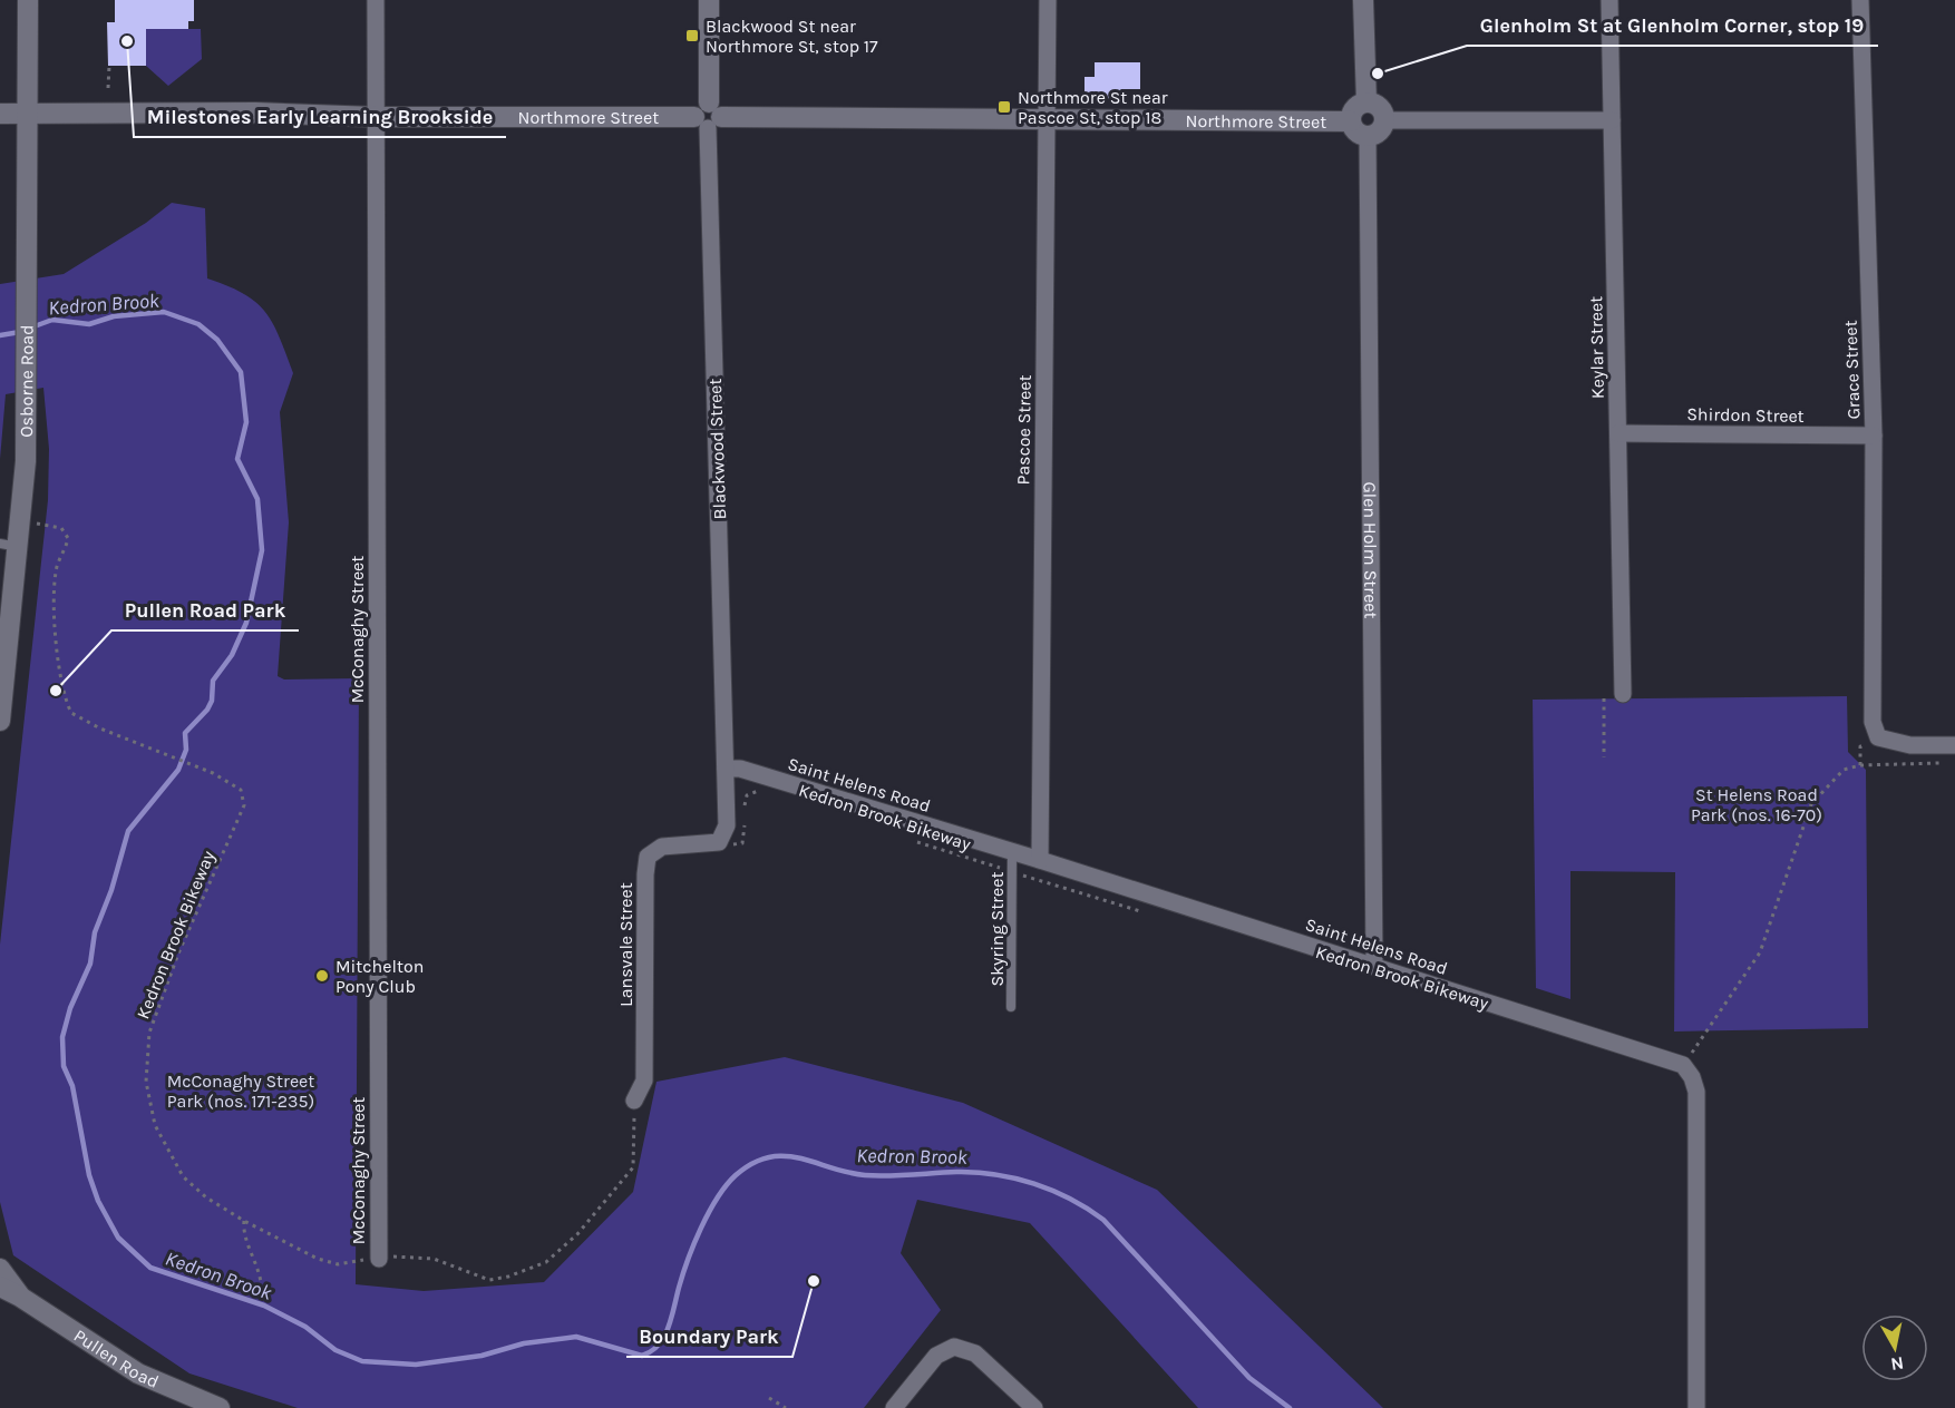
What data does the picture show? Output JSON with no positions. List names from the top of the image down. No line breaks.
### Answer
{"streets":{"street":["Northmore Street","Keylar Street","Grace Street","Osborne Road","Shirdon Street","Pascoe Street","Blackwood Street","Glen Holm Street","McConaghy Street","Saint Helens Road","Lansvale Street","Pullen Road"],"lane":["Skyring Street"],"path":["Kedron Brook Bikeway"]},"crossings":[["Northmore Street","Osborne Road"],["Northmore Street","Pascoe Street"],["Northmore Street","Blackwood Street"],["Northmore Street","Glen Holm Street"],["Northmore Street","McConaghy Street"],["Keylar Street","Shirdon Street"],["Grace Street","Shirdon Street"],["Pascoe Street","Saint Helens Road"],["Blackwood Street","Saint Helens Road"],["Glen Holm Street","Saint Helens Road"],["McConaghy Street","Kedron Brook Bikeway"],["Saint Helens Road","Skyring Street"],["Kedron Brook Bikeway","Skyring Street"],["Kedron Brook Bikeway","Lansvale Street"]],"water":["Kedron Brook"],"parks":["St Helens Road Park (nos. 16-70)","McConaghy Street Park (nos. 171-235)"],"places":{"transit":["Blackwood St near Northmore St, stop 17","Northmore St near Pascoe St, stop 18"],"other":["Milestones Early Learning Brookside","Glenholm St at Glenholm Corner, stop 19","Pullen Road Park","Mitchelton Pony Club","Boundary Park"]},"north":"bottom"}
